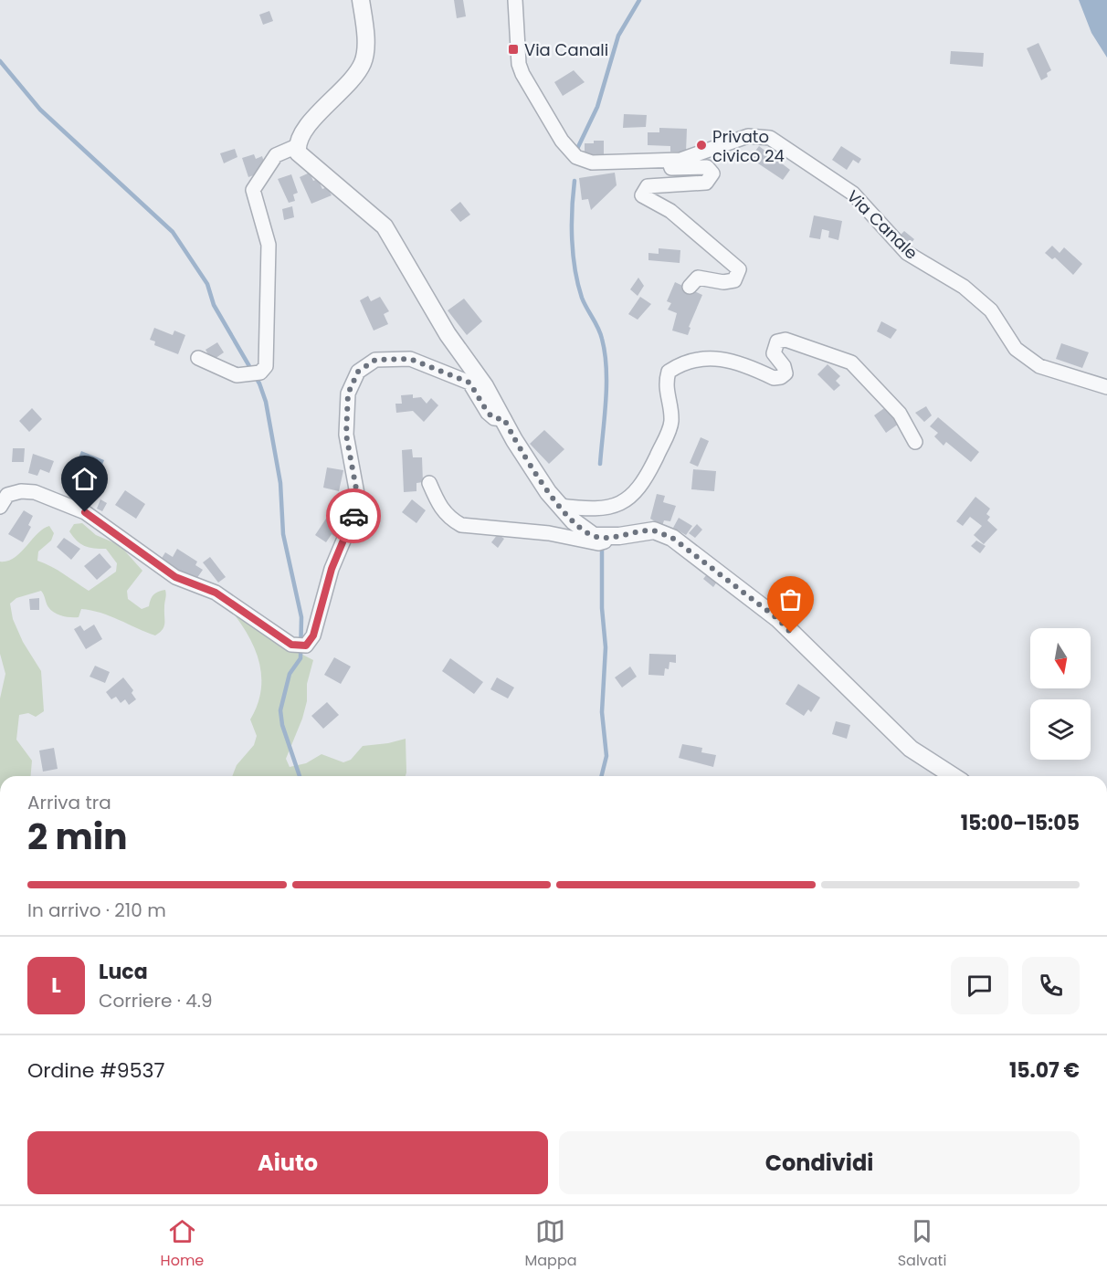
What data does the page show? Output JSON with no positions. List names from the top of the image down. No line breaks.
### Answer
{"streets":{"street":["Via Canale"]},"places":{"transit":["Via Canali"],"other":["Privato civico 24"]},"north":"bottom","page":{"heading":["2 min","Arriva tra","15:00–15:05"],"panel":["Luca","Corriere · 4.9","Ordine #9537","15.07 €"],"bar":"In arrivo · 210 m","round":"L","buttons":["Aiuto","Condividi"],"tabs":["Home","Mappa","Salvati"]}}
